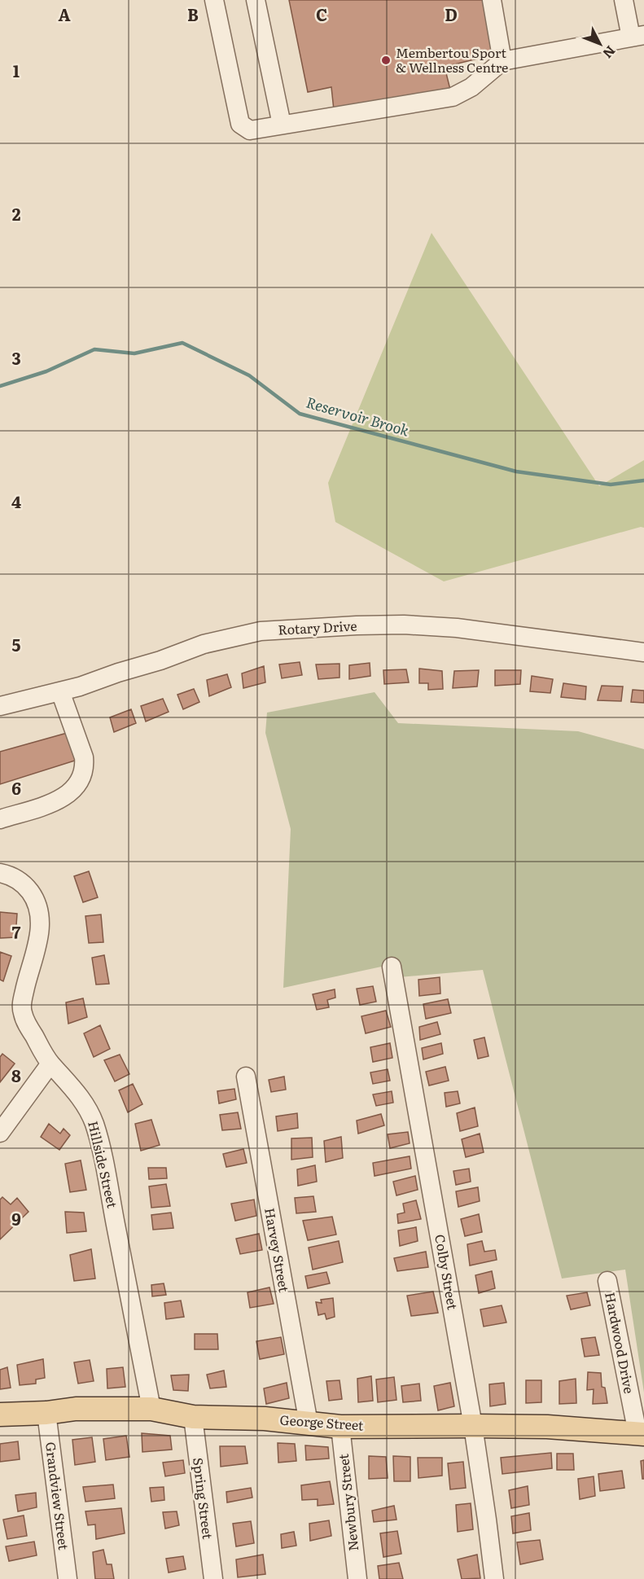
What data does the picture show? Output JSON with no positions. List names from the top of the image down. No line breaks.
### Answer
{"streets":{"main road":["George Street"],"street":["Rotary Drive","Hillside Street","Harvey Street","Colby Street","Hardwood Drive","Grandview Street","Spring Street","Newbury Street"]},"crossings":[["Hillside Street","George Street"],["Harvey Street","George Street"],["Colby Street","George Street"],["Hardwood Drive","George Street"],["George Street","Grandview Street"],["George Street","Spring Street"],["George Street","Newbury Street"]],"water":["Reservoir Brook"],"places":["Membertou Sport & Wellness Centre"],"north":"bottom right","grid":{"columns":["A","B","C","D"],"rows":["1","2","3","4","5","6","7","8","9"]}}
